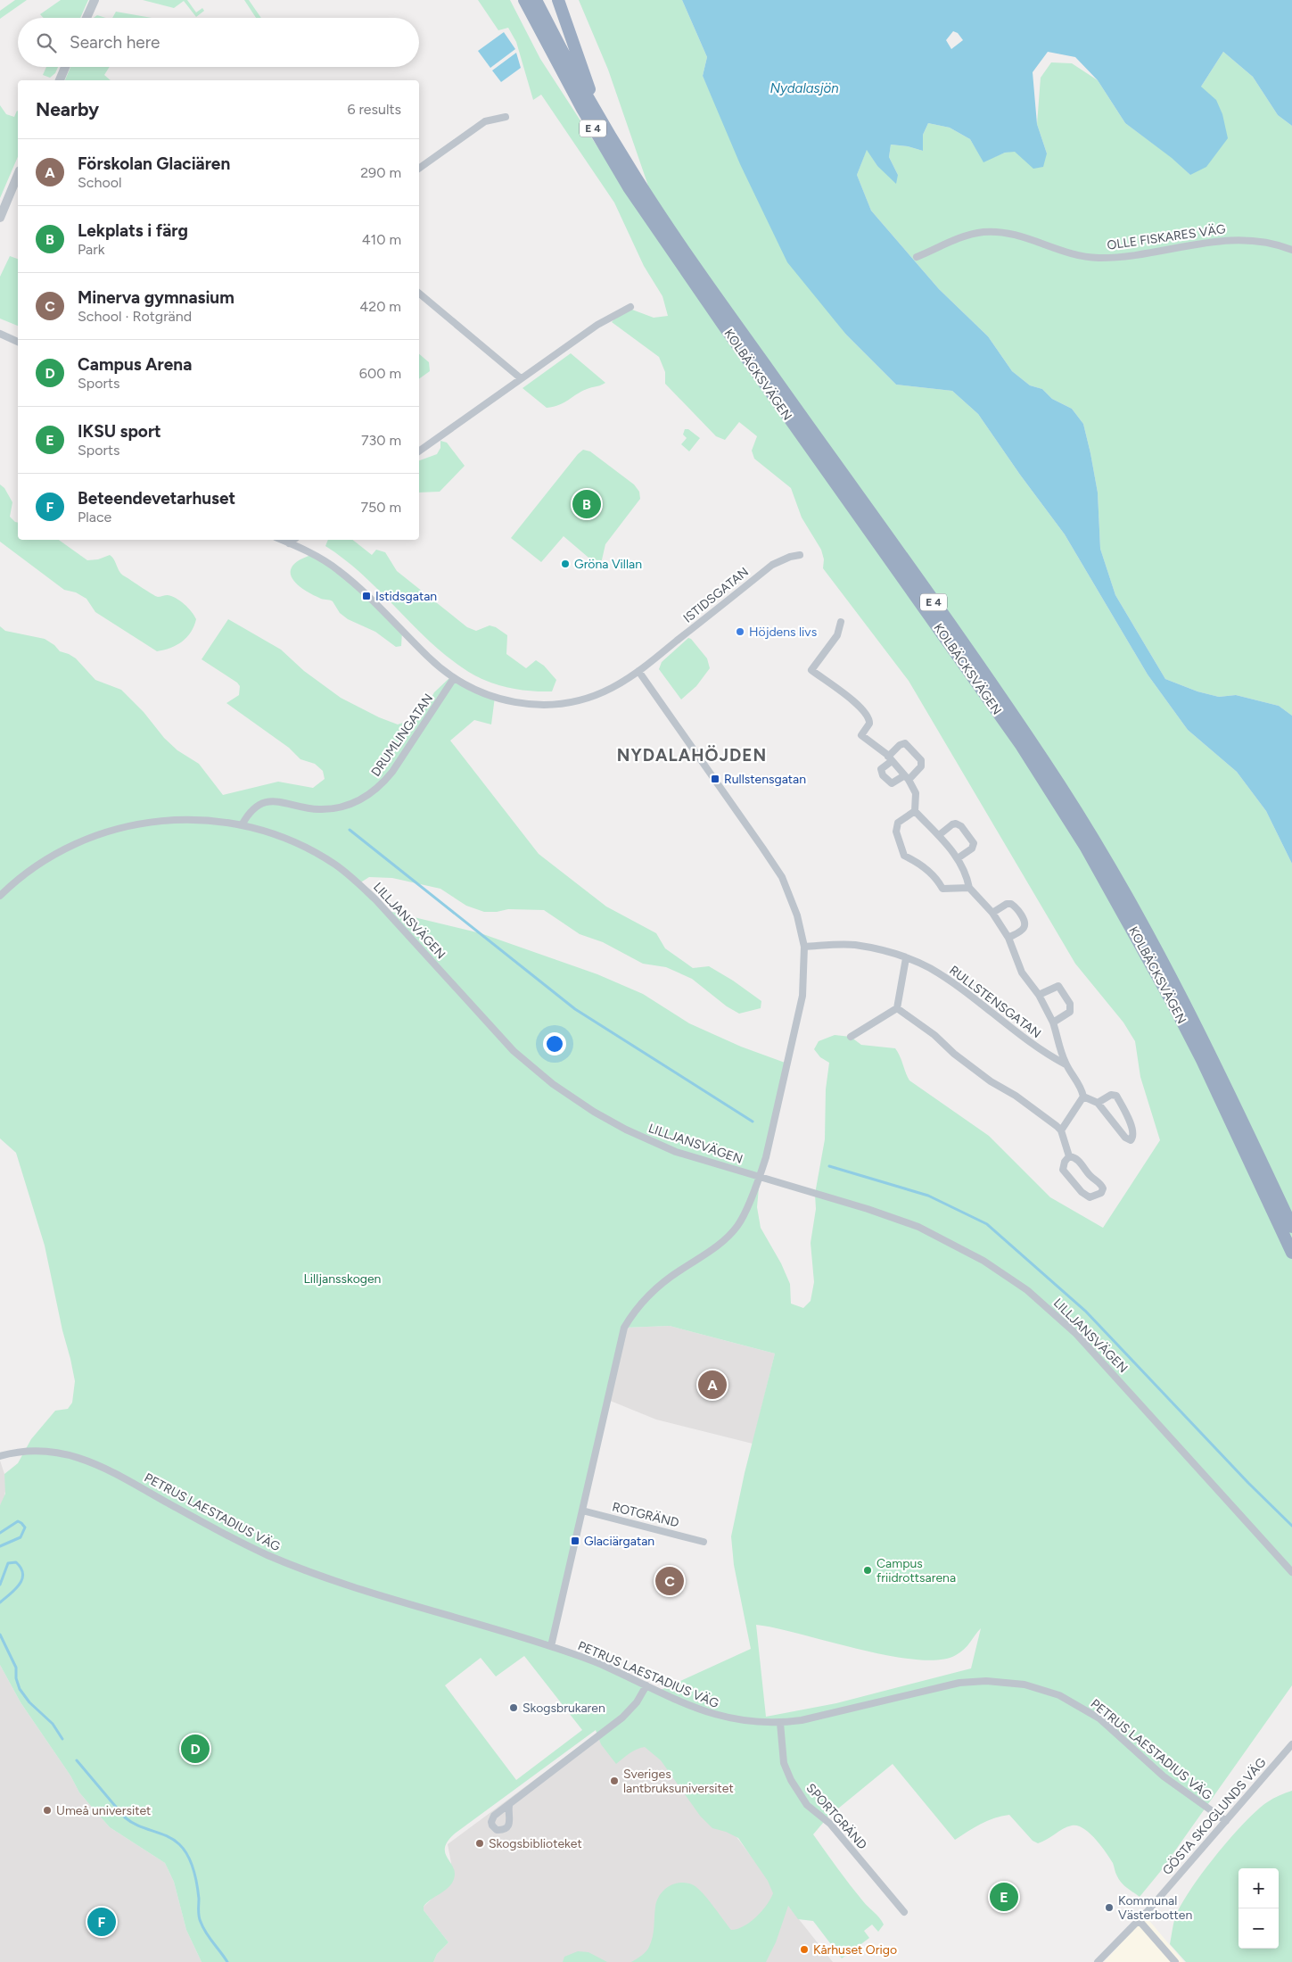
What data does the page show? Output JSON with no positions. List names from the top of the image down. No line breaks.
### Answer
{"streets":{"highway":["E 4","KOLBÄCKSVÄGEN"],"street":["OLLE FISKARES VÄG","ISTIDSGATAN","DRUMLINGATAN","LILLJANSVÄGEN","RULLSTENSGATAN","PETRUS LAESTADIUS VÄG","ROTGRÄND","SPORTGRÄND","GÖSTA SKOGLUNDS VÄG"]},"crossings":[["ISTIDSGATAN","DRUMLINGATAN"],["DRUMLINGATAN","LILLJANSVÄGEN"],["PETRUS LAESTADIUS VÄG","SPORTGRÄND"],["PETRUS LAESTADIUS VÄG","GÖSTA SKOGLUNDS VÄG"]],"districts":["NYDALAHÖJDEN"],"water":["Nydalasjön"],"parks":["Lilljansskogen"],"places":{"other":["Gröna Villan","Höjdens livs","Campus friidrottsarena","Skogsbrukaren","Sveriges lantbruksuniversitet","Umeå universitet","Skogsbiblioteket","Kommunal Västerbotten","Kårhuset Origo"],"transit":["Istidsgatan","Rullstensgatan","Glaciärgatan"]},"page":{"search":"Search here","heading":["Nearby","6 results"],"list":[{"mark":"A","name":"Förskolan Glaciären","note":"School","value":"290 m"},{"mark":"B","name":"Lekplats i färg","note":"Park","value":"410 m"},{"mark":"C","name":"Minerva gymnasium","note":"School · Rotgränd","value":"420 m"},{"mark":"D","name":"Campus Arena","note":"Sports","value":"600 m"},{"mark":"E","name":"IKSU sport","note":"Sports","value":"730 m"},{"mark":"F","name":"Beteendevetarhuset","note":"Place","value":"750 m"}],"pins":["B","A","C","D","E","F"],"map_buttons":["+","−"]}}
